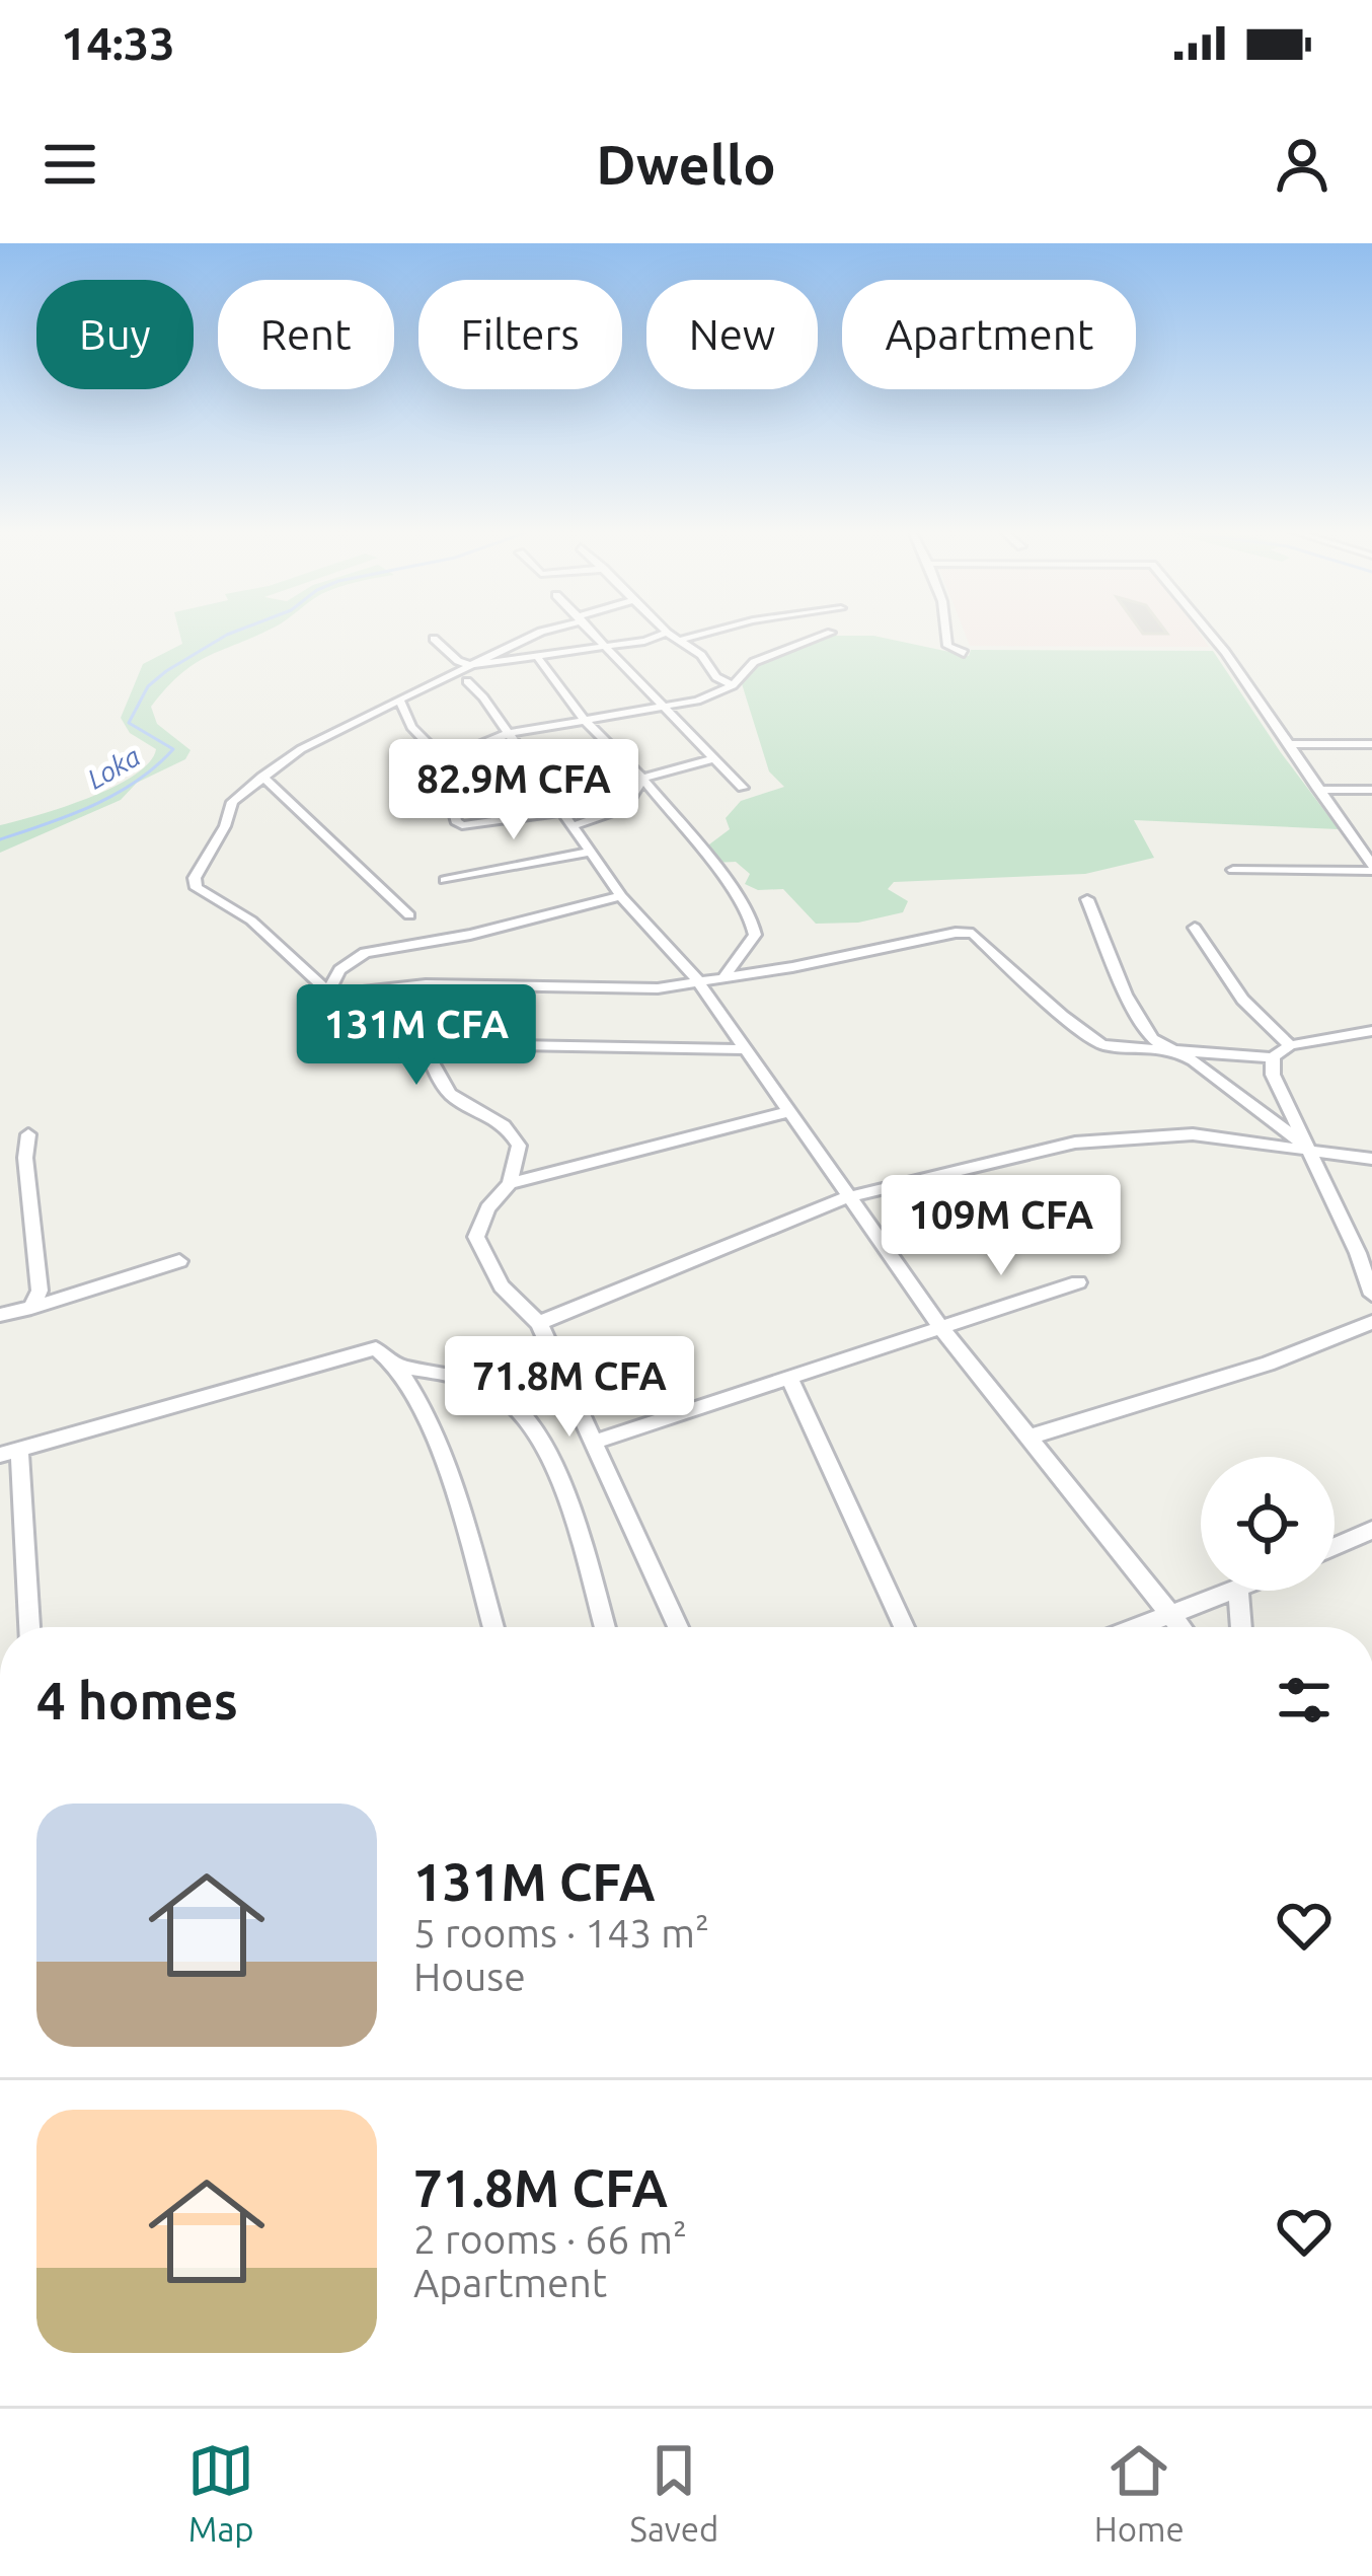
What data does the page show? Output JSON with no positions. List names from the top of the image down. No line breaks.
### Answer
{"water":["Loka"],"page":{"status":"14:33","header":"Dwello","chip":["Buy","Rent","Filters","New","Apartment"],"price":["82.9M CFA","131M CFA","109M CFA","71.8M CFA"],"heading":"4 homes","list":[{"name":"131M CFA","note":"5 rooms · 143 m² · House"},{"name":"71.8M CFA","note":"2 rooms · 66 m² · Apartment"}],"tabs":["Map","Saved","Home"]}}
